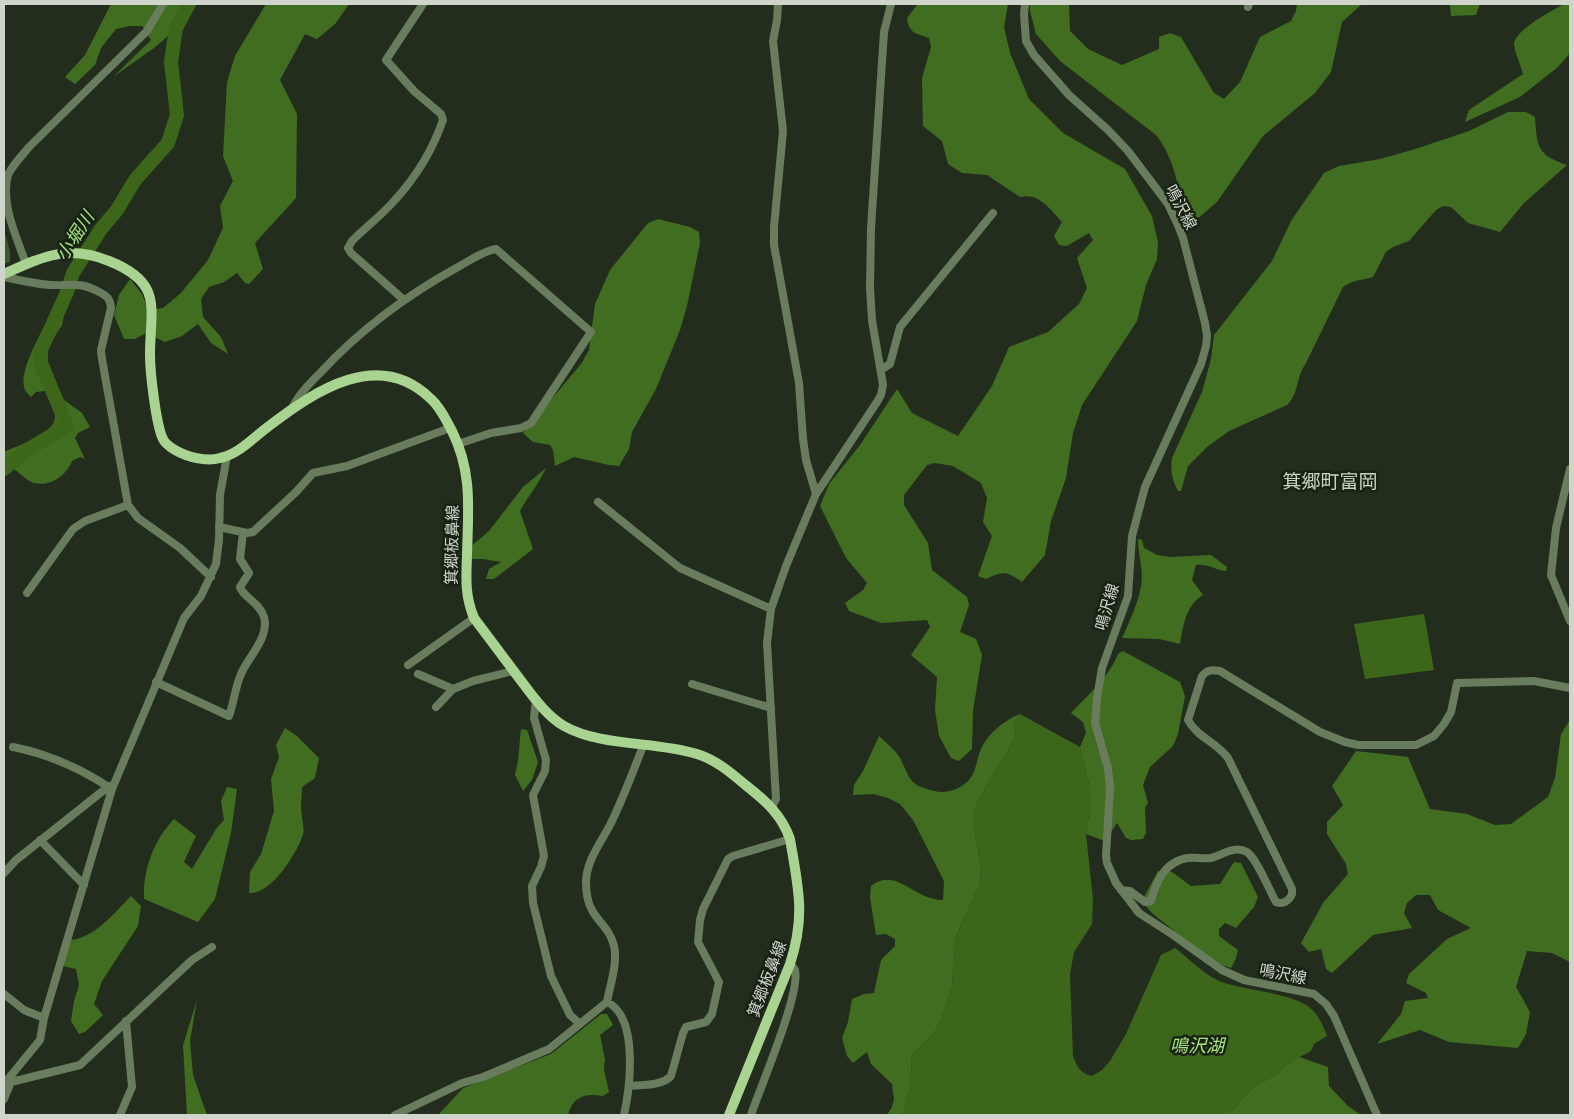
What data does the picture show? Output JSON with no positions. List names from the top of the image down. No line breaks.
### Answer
{"streets":{"main road":["箕郷板鼻線"],"street":["鳴沢線"]},"districts":["箕郷町富岡"],"water":["小堀川","鳴沢湖"]}
